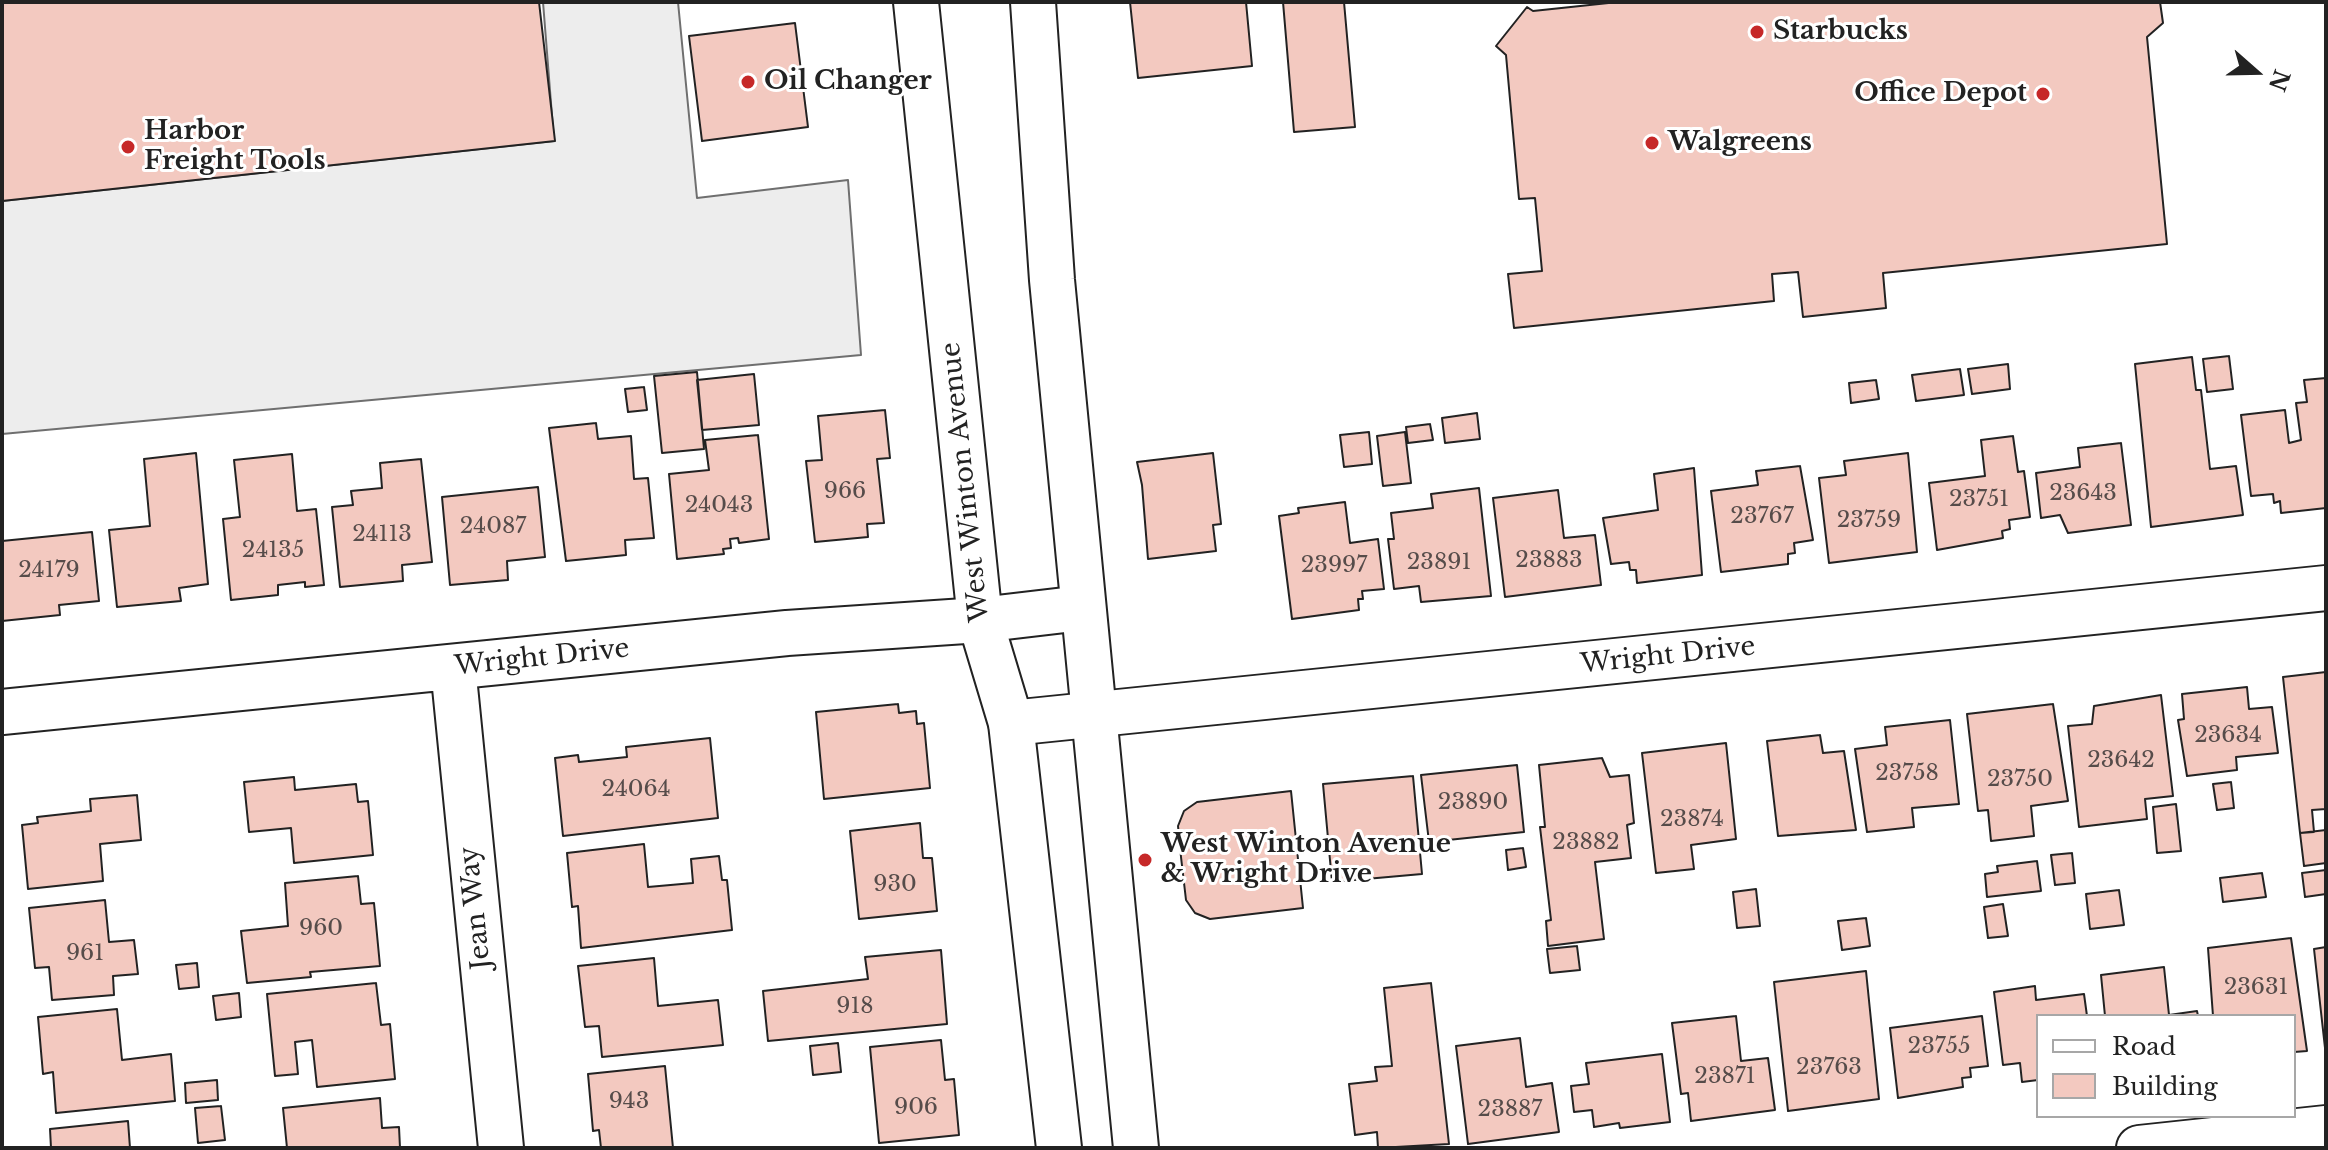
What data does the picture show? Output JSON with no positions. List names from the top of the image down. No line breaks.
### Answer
{"streets":{"street":["West Winton Avenue","Wright Drive","Jean Way"]},"crossings":[["West Winton Avenue","Wright Drive"],["Wright Drive","Jean Way"]],"places":["Starbucks","Oil Changer","Office Depot","Walgreens","Harbor Freight Tools","West Winton Avenue & Wright Drive"],"house_numbers":["966","23643","23751","24043","23767","23759","24087","24113","24135","23883","23891","23997","24179","23634","23642","23758","23750","24064","23890","23874","23882","930","960","961","23631","918","23755","23763","23871","943","906","23887"],"legend":["Road","Building"],"north":"right"}
